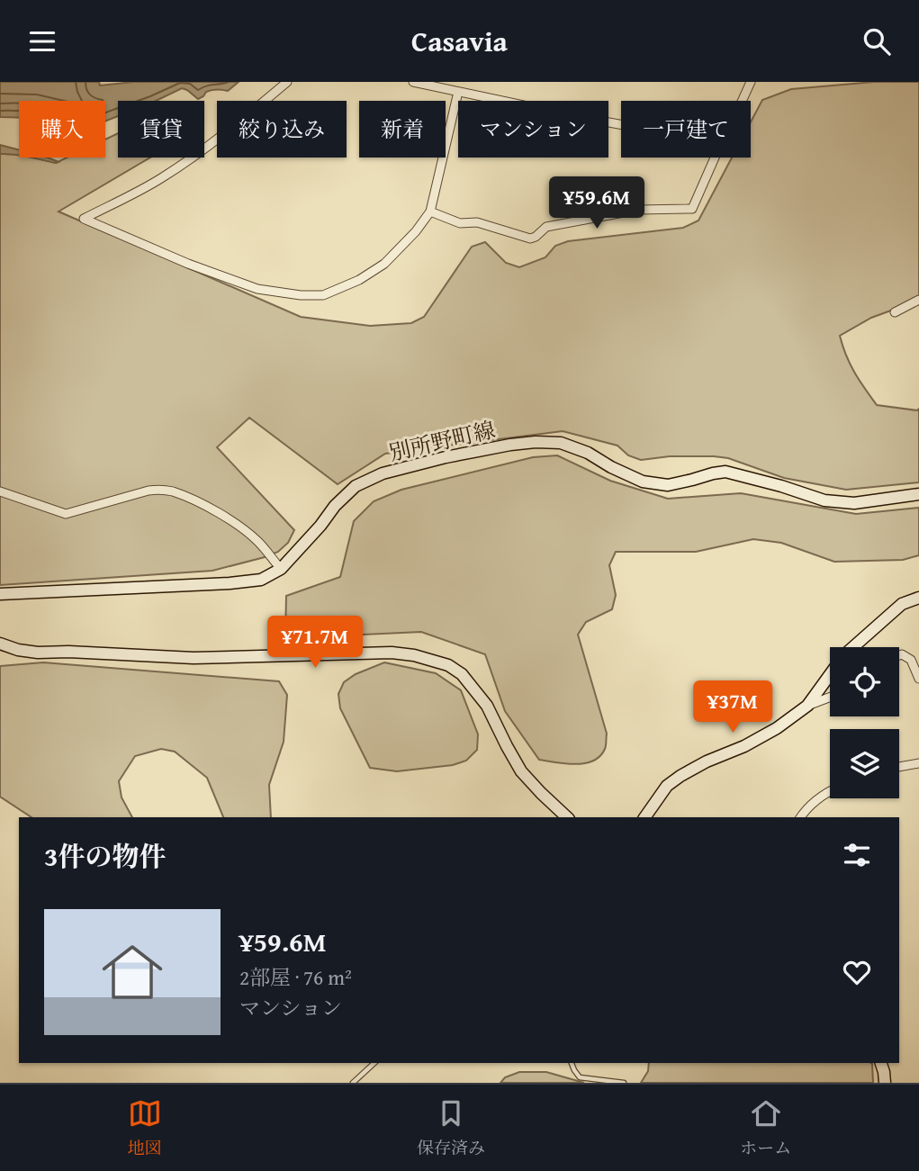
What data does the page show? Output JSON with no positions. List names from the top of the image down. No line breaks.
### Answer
{"streets":{"street":["別所野町線"]},"page":{"header":"Casavia","chip":["購入","賃貸","絞り込み","新着","マンション","一戸建て"],"price":["¥59.6M","¥71.7M","¥37M"],"heading":"3件の物件","list":[{"name":"¥59.6M","note":"2部屋 · 76 m² · マンション"}],"tabs":["地図","保存済み","ホーム"]}}
